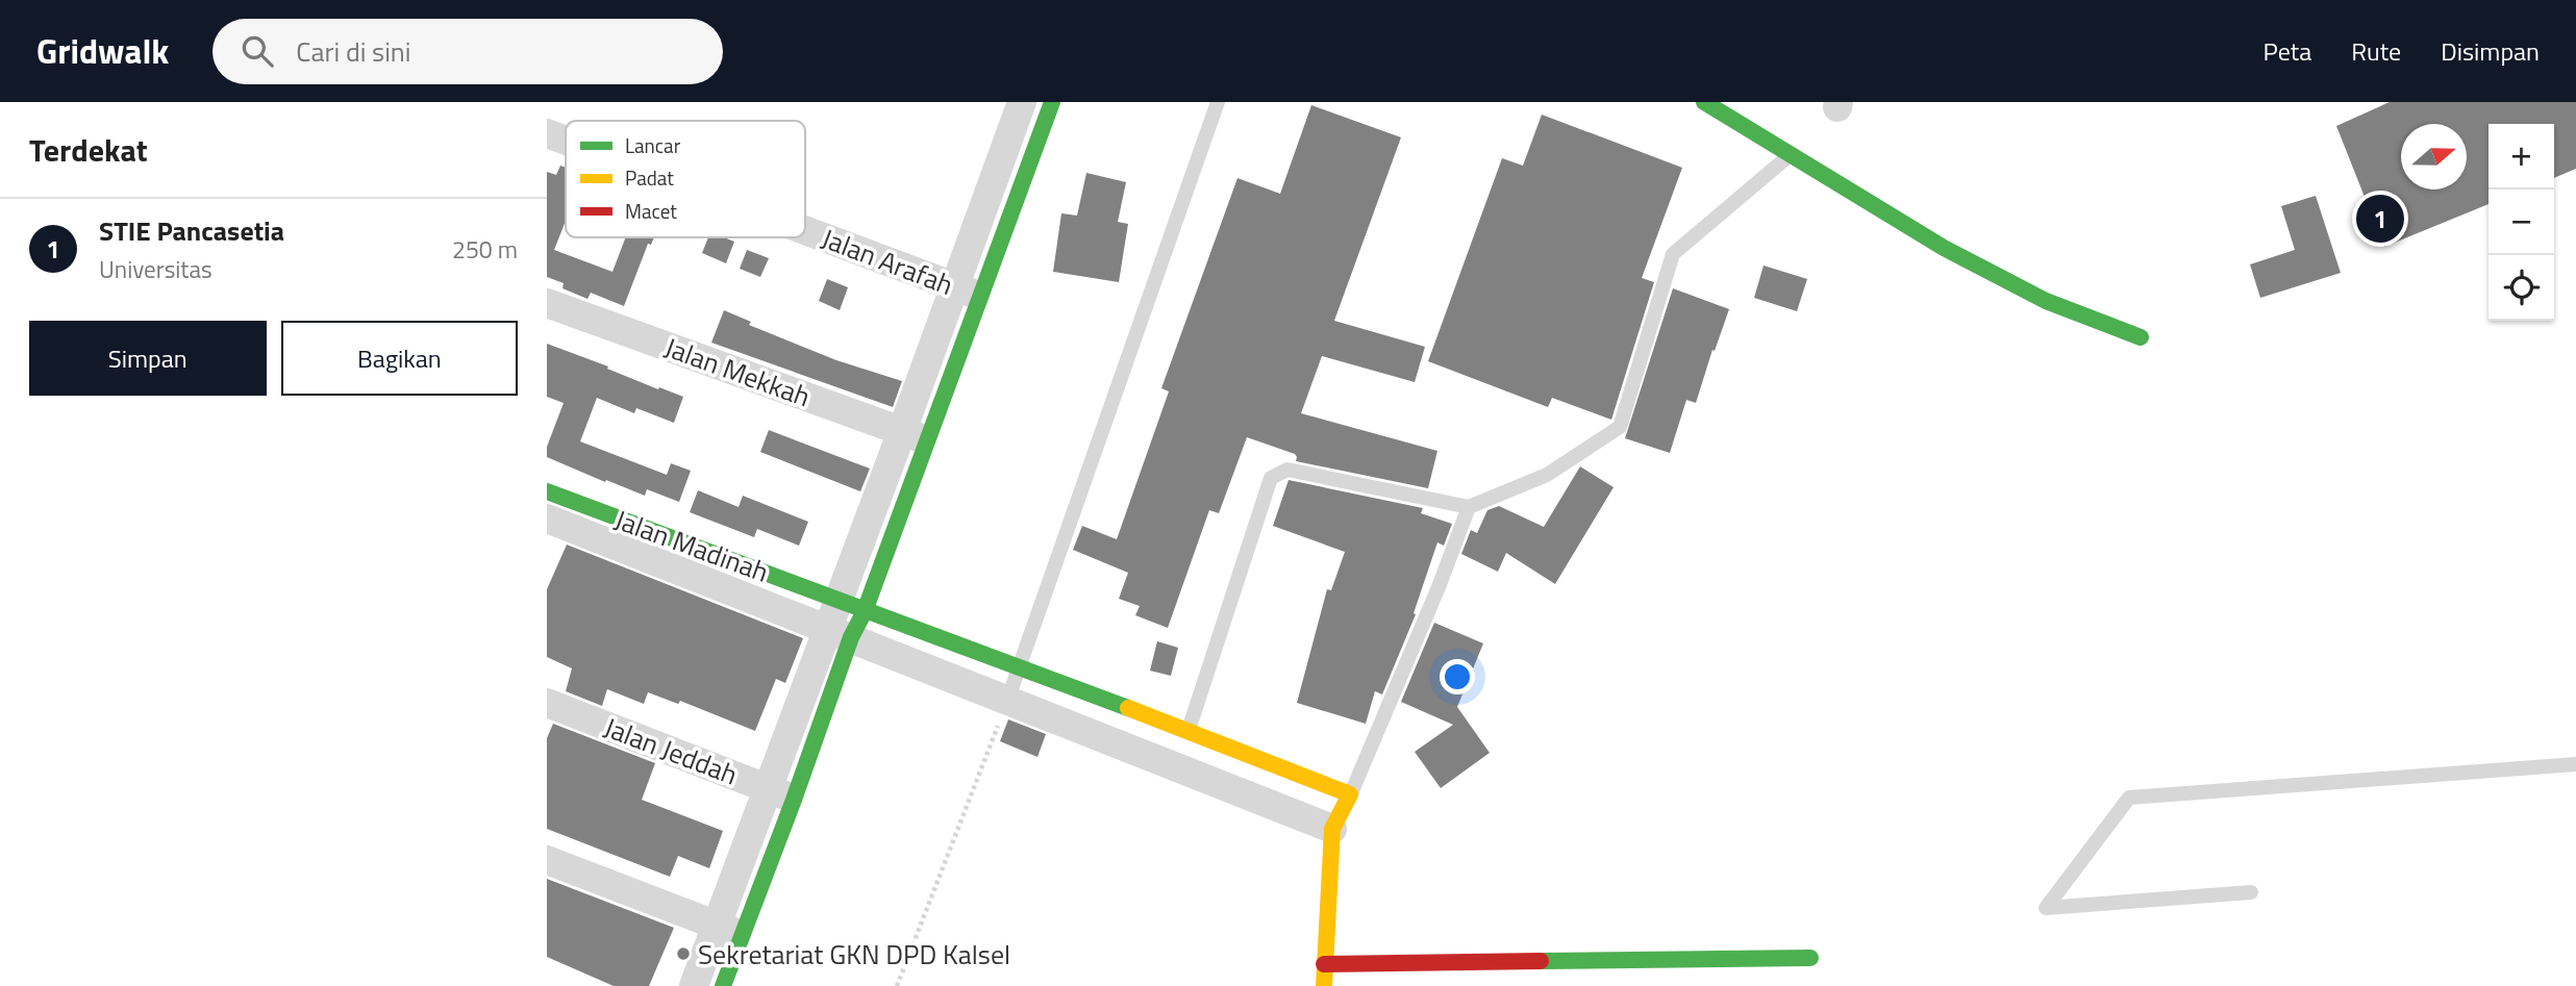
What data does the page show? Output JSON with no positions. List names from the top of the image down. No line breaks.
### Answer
{"streets":{"street":["Jalan Arafah","Jalan Mekkah","Jalan Madinah","Jalan Jeddah"]},"places":["Sekretariat GKN DPD Kalsel"],"legend":["Lancar","Padat","Macet"],"north":"right","page":{"header":"Gridwalk","search":"Cari di sini","nav":["Peta","Rute","Disimpan"],"heading":"Terdekat","map_buttons":["+","−"],"pins":"1","list":[{"mark":"1","name":"STIE Pancasetia","note":"Universitas","value":"250 m"}],"buttons":["Simpan","Bagikan"]}}
